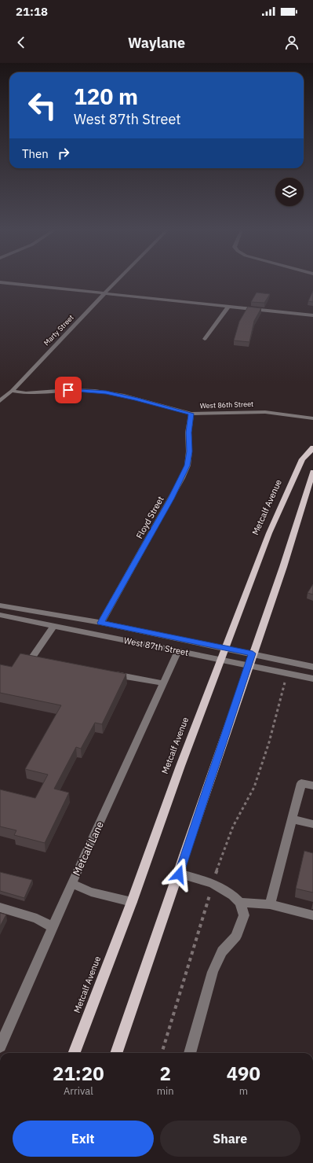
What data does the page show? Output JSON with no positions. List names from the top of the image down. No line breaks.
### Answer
{"streets":{"main road":["Metcalf Avenue"],"street":["Marty Street","West 86th Street","Floyd Street","West 87th Street","Metcalf Lane"]},"crossings":[["Marty Street","West 86th Street"],["West 86th Street","Floyd Street"],["Metcalf Avenue","West 87th Street"],["Floyd Street","West 87th Street"],["West 87th Street","Metcalf Lane"]],"page":{"status":"21:18","header":"Waylane","turn":["120 m","West 87th Street"],"then":"Then","eta":["21:20","Arrival","2","min","490","m"],"buttons":["Exit","Share"]}}
